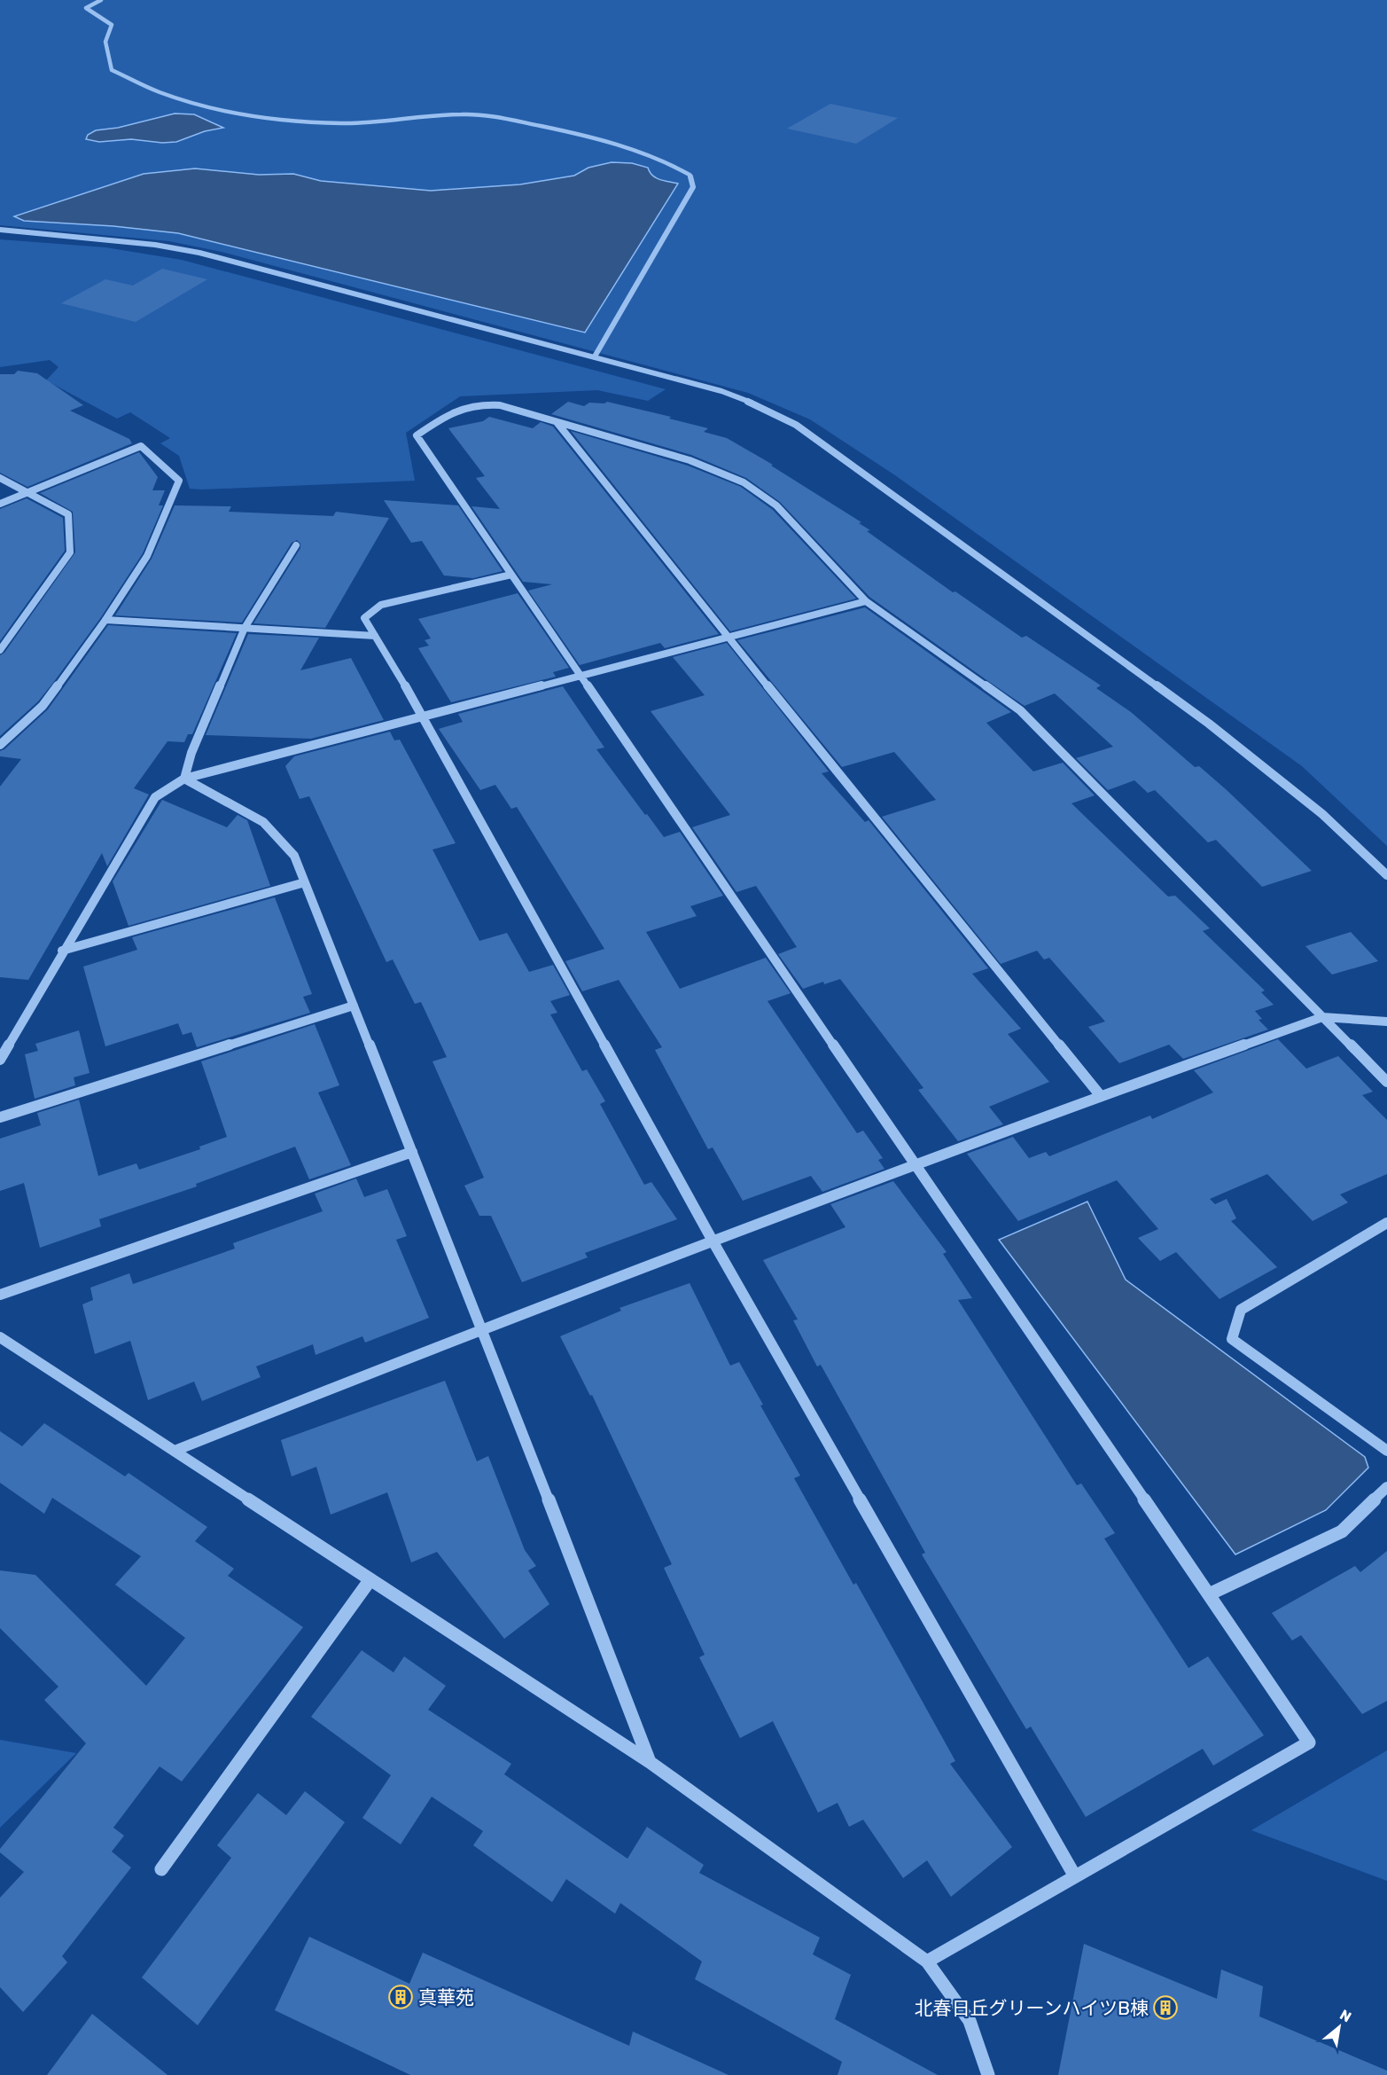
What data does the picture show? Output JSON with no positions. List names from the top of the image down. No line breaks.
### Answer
{"places":{"building":["真華苑","北春日丘グリーンハイツB棟"]},"north":"top right"}
